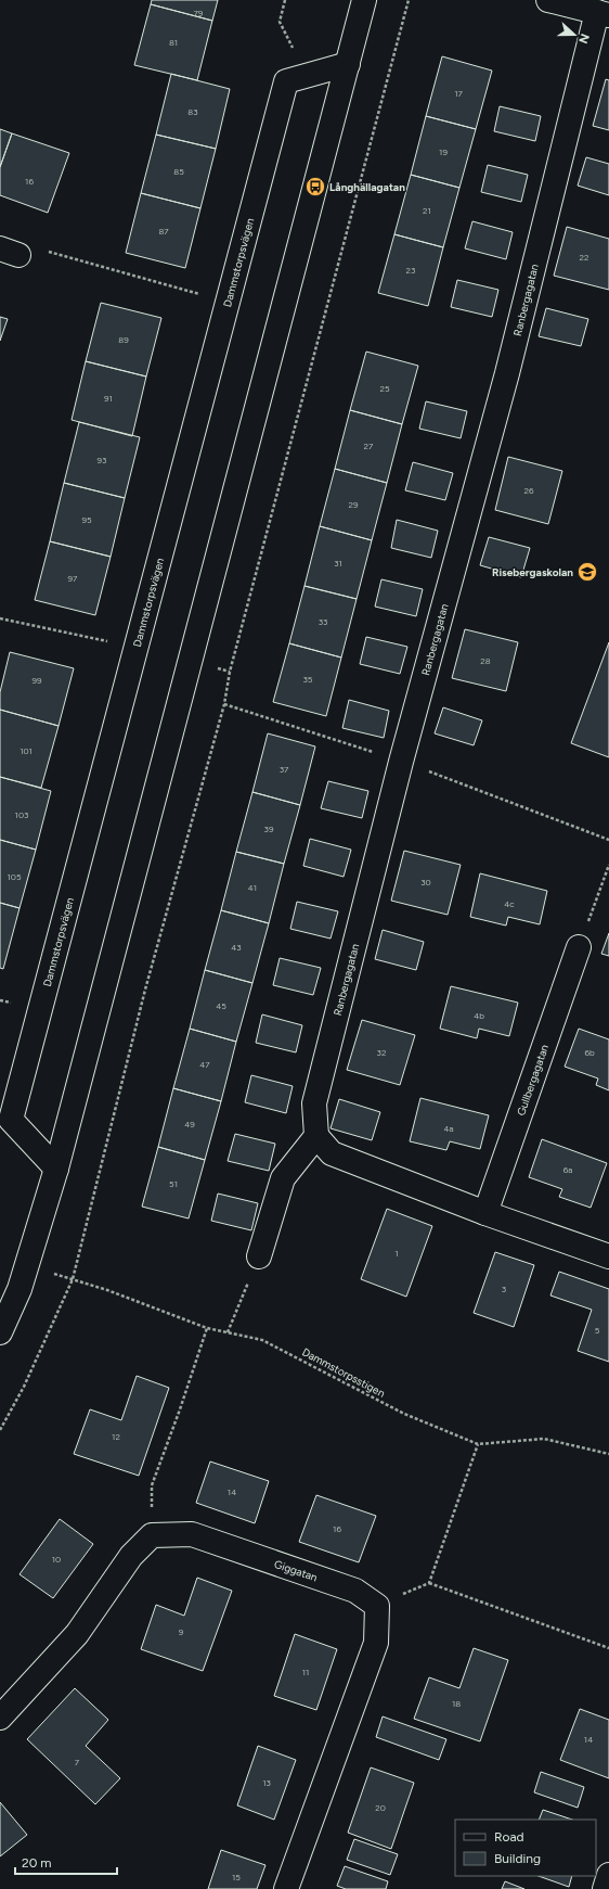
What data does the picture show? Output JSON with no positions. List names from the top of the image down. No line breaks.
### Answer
{"streets":{"street":["Dammstorpsvägen","Ranbergagatan","Gullbergagatan","Giggatan"],"path":["Dammstorpsstigen"]},"places":{"bus stop":["Långhällagatan"],"school or university":["Risebergaskolan"]},"house_numbers":["79","81","17","83","19","85","16","21","87","22","23","89","25","91","27","93","26","29","95","31","97","33","28","35","99","101","37","103","39","105","30","41","4c","43","45","4b","32","6b","47","49","4a","6a","51","1","3","5","12","14","16","10","9","11","18","14","7","13","20","15"],"legend":["Road","Building"],"scale_bar":"20 m","north":"right"}
